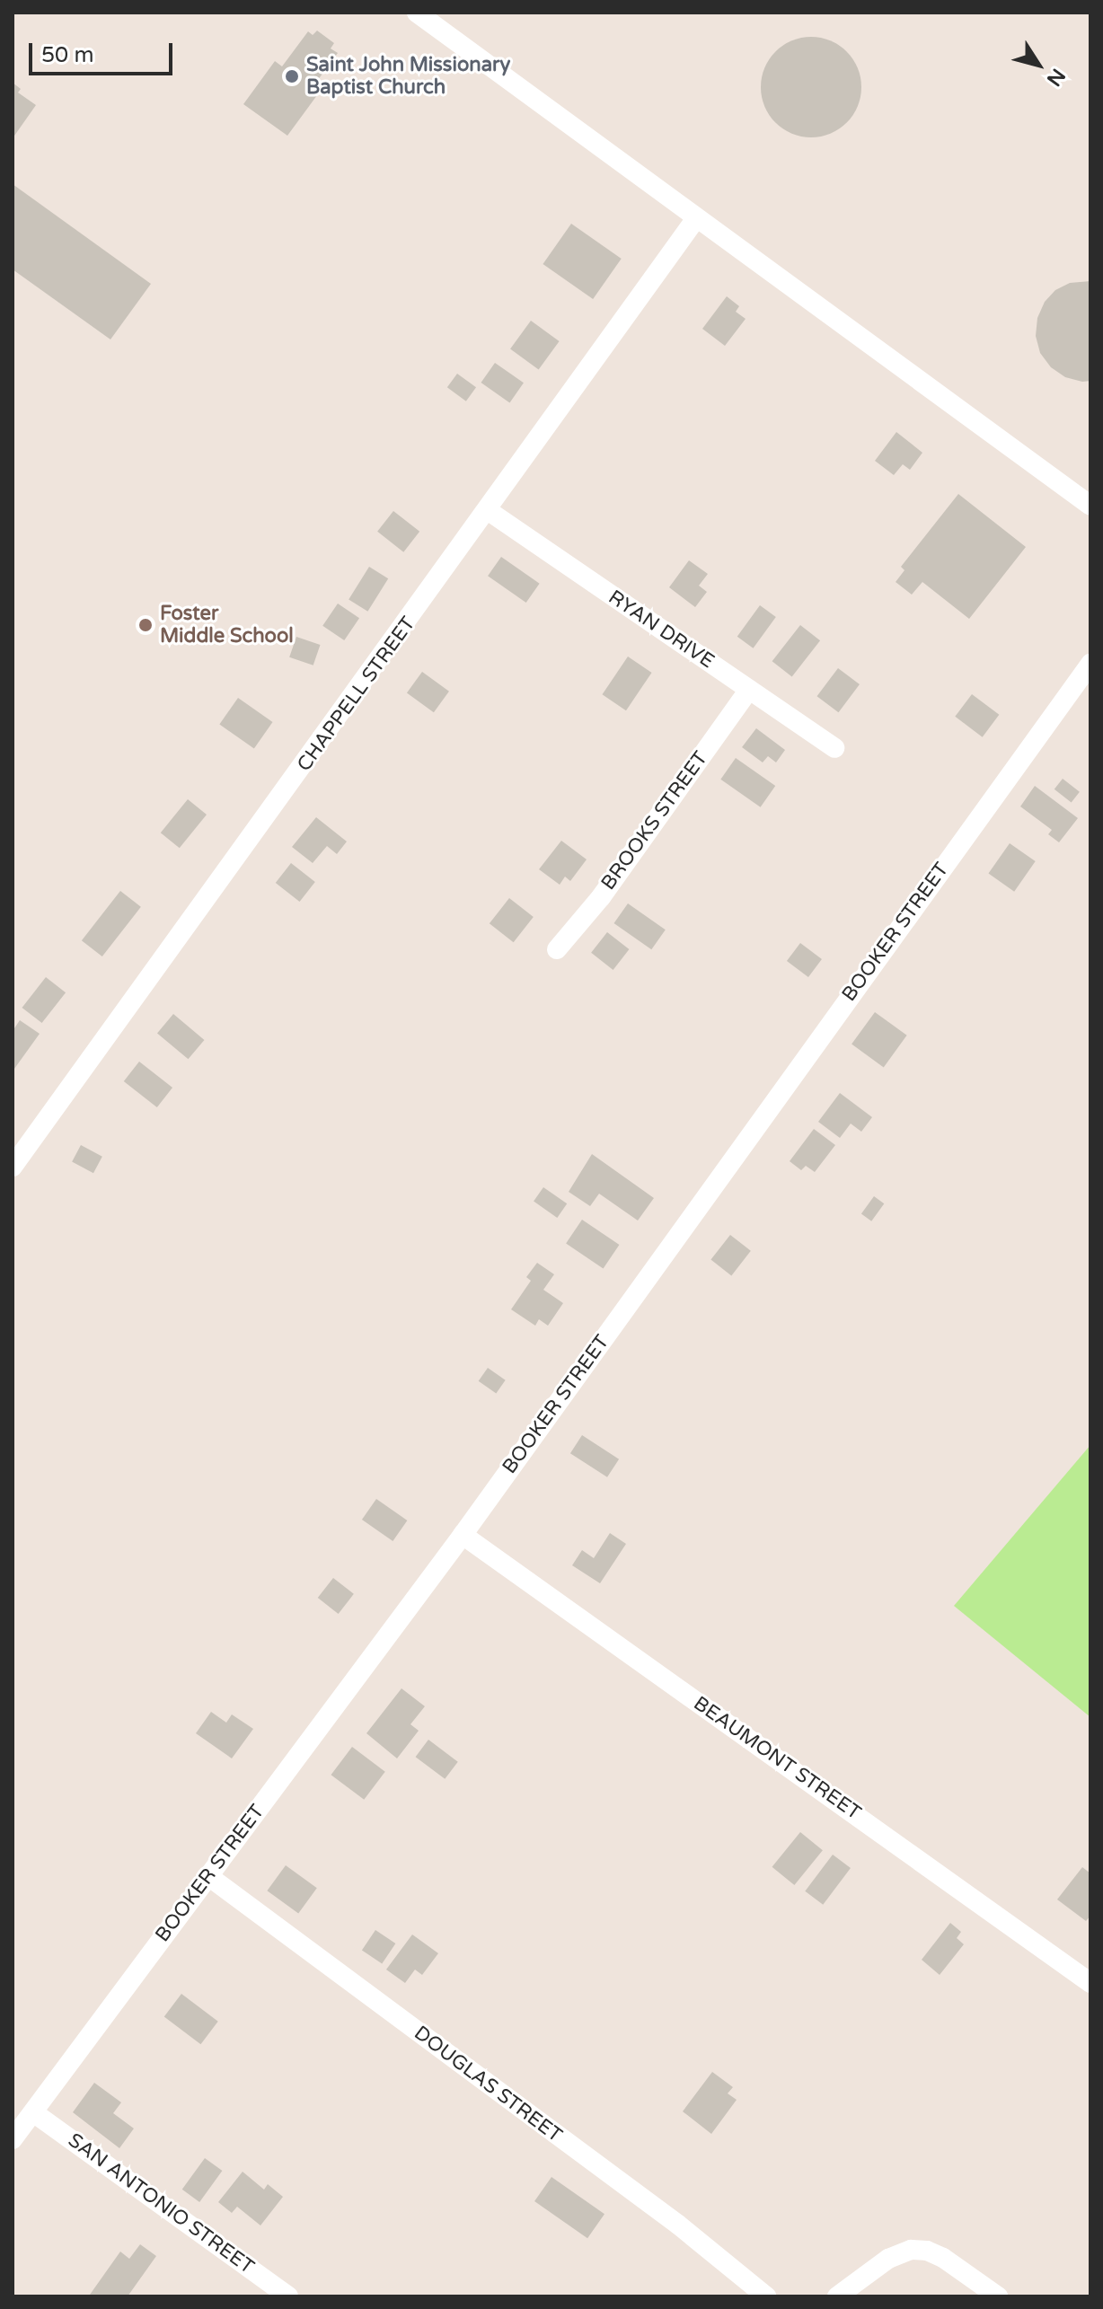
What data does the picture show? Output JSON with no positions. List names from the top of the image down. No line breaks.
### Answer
{"streets":{"street":["RYAN DRIVE","CHAPPELL STREET","BROOKS STREET","BOOKER STREET","BEAUMONT STREET","DOUGLAS STREET","SAN ANTONIO STREET"]},"crossings":[["RYAN DRIVE","CHAPPELL STREET"],["RYAN DRIVE","BROOKS STREET"],["BOOKER STREET","BEAUMONT STREET"],["BOOKER STREET","DOUGLAS STREET"],["BOOKER STREET","SAN ANTONIO STREET"]],"places":["Saint John Missionary Baptist Church","Foster Middle School"],"scale_bar":"50 m","north":"bottom right"}
